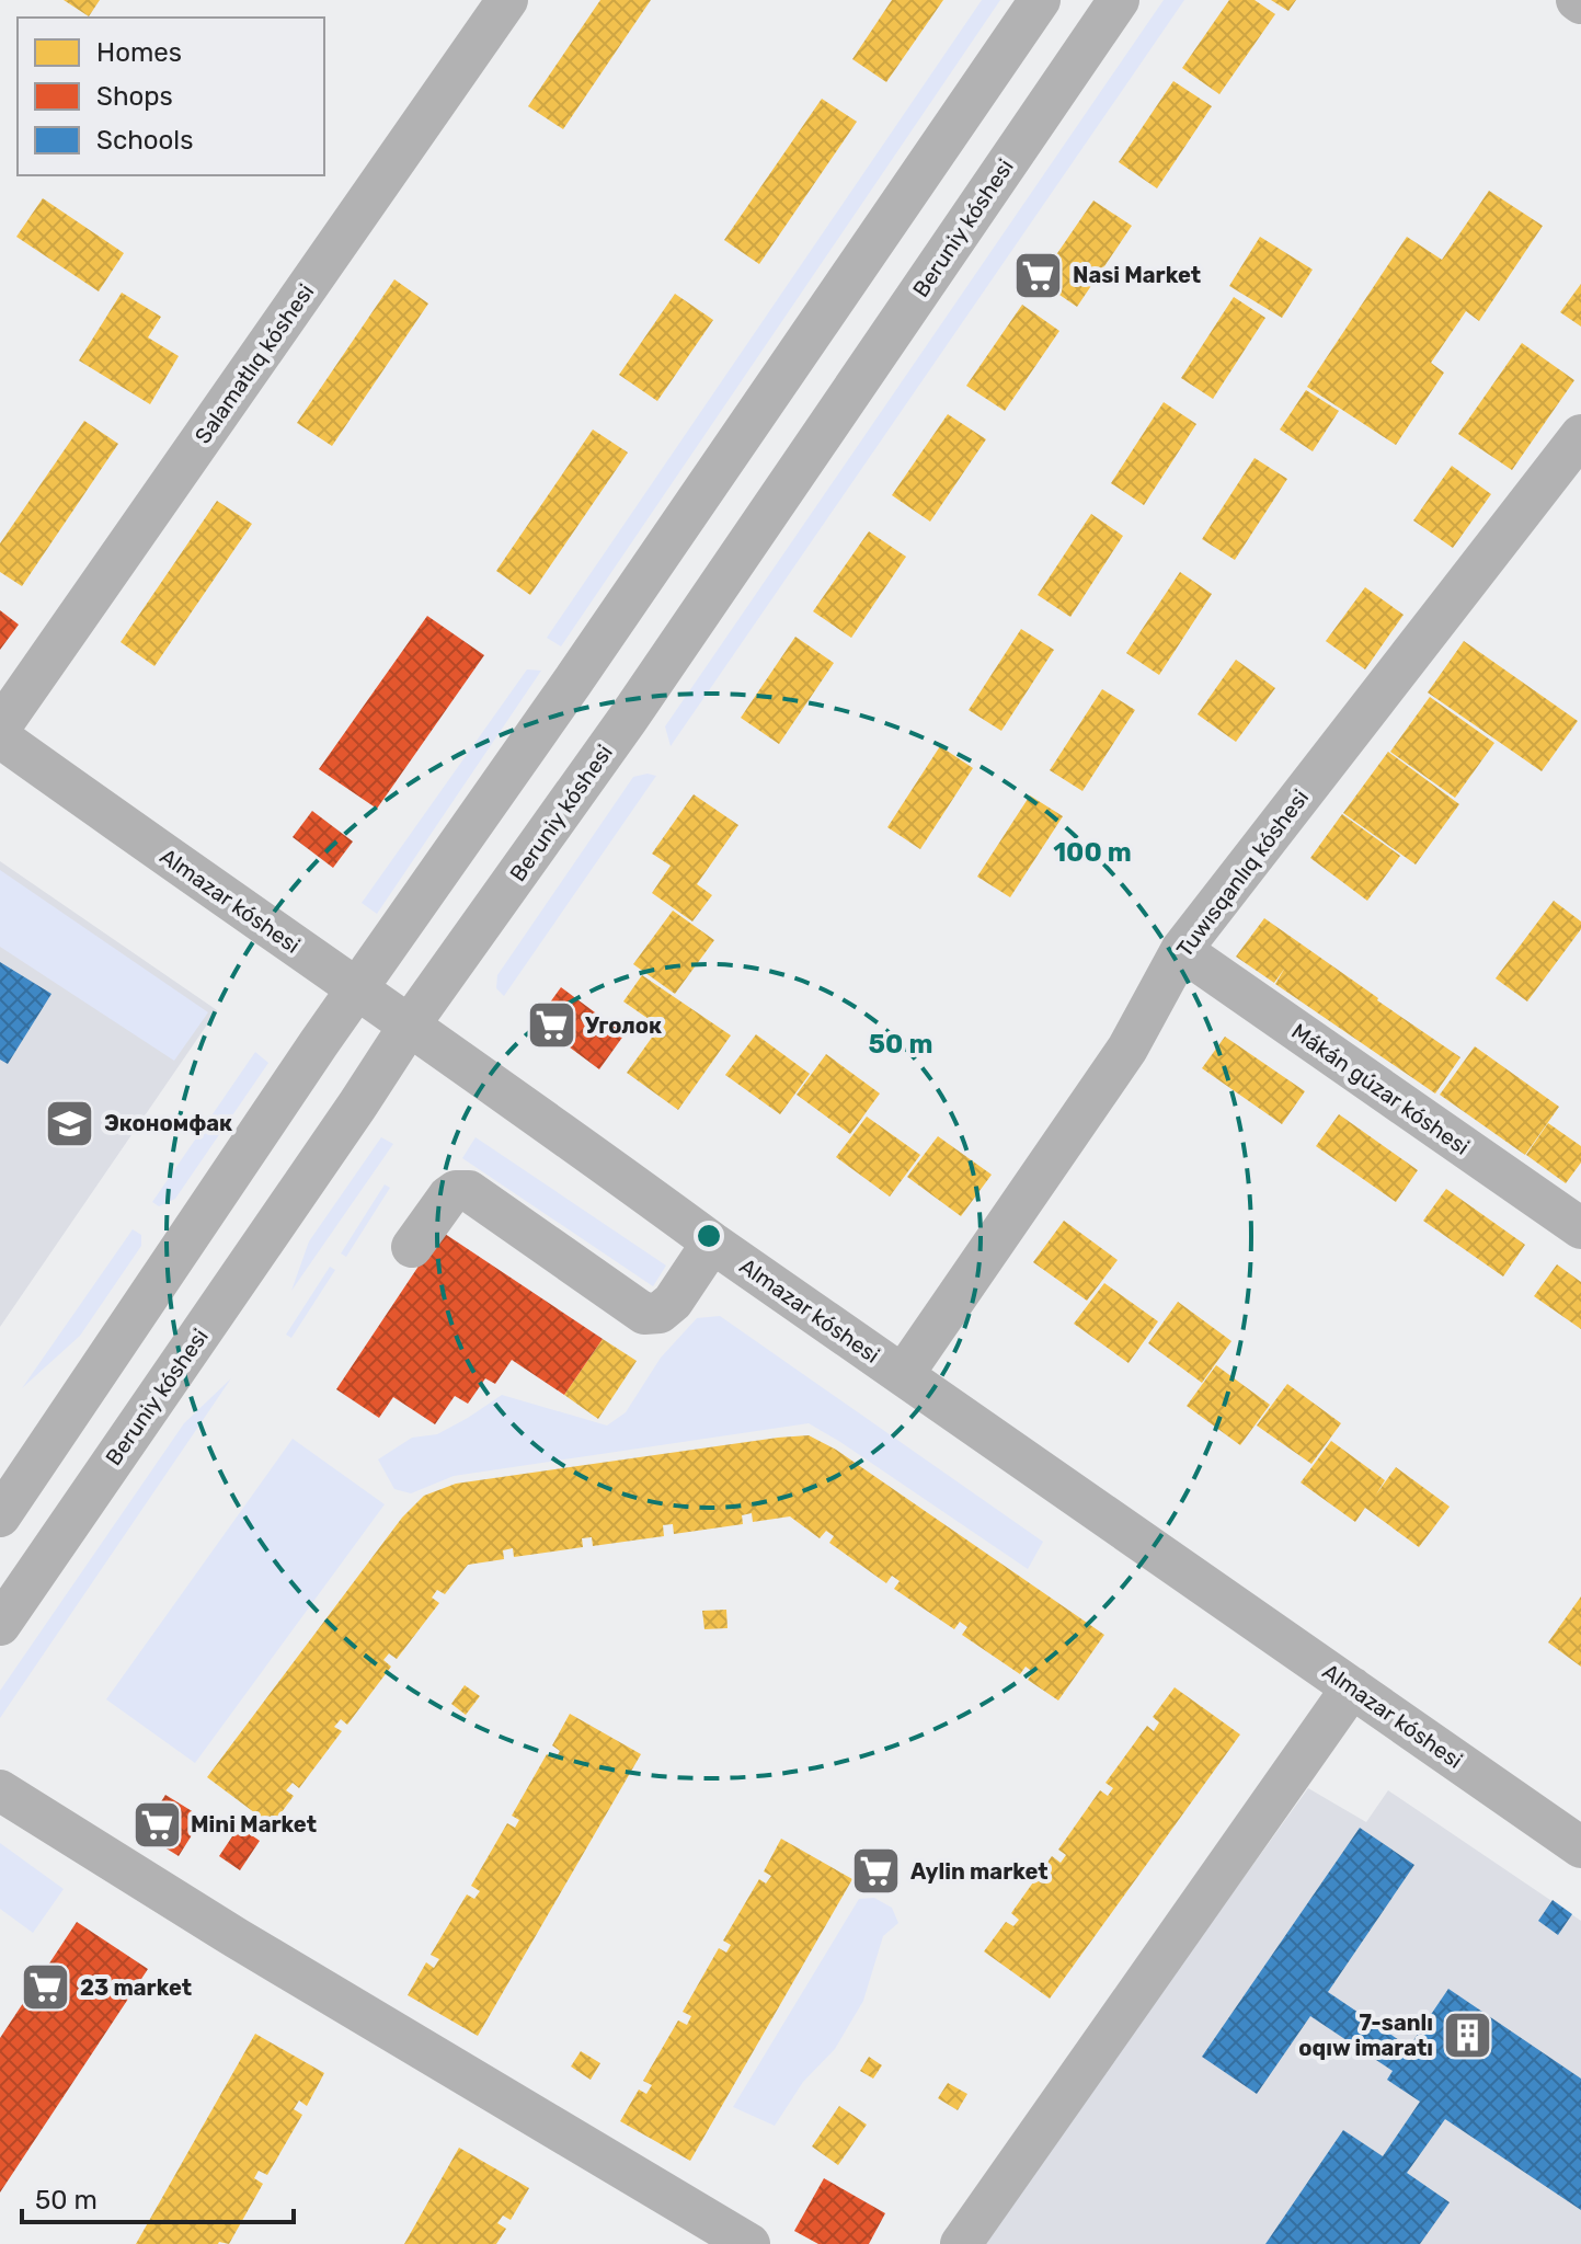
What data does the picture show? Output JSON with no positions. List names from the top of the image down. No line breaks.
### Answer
{"streets":{"street":["Beruniy kóshesi","Salamatlıq kóshesi","Tuwısqanlıq kóshesi","Almazar kóshesi","Mákán gúzar kóshesi"]},"crossings":[["Beruniy kóshesi","Almazar kóshesi"],["Tuwısqanlıq kóshesi","Almazar kóshesi"],["Tuwısqanlıq kóshesi","Mákán gúzar kóshesi"]],"places":{"supermarket":["Nasi Market","Уголок","Mini Market","Aylin market","23 market"],"school or university":["Экономфак"],"building":["7-sanlı oqıw imaratı"]},"legend":["Homes","Shops","Schools"],"scale_bar":"50 m","rings":["100 m","50 m"]}
